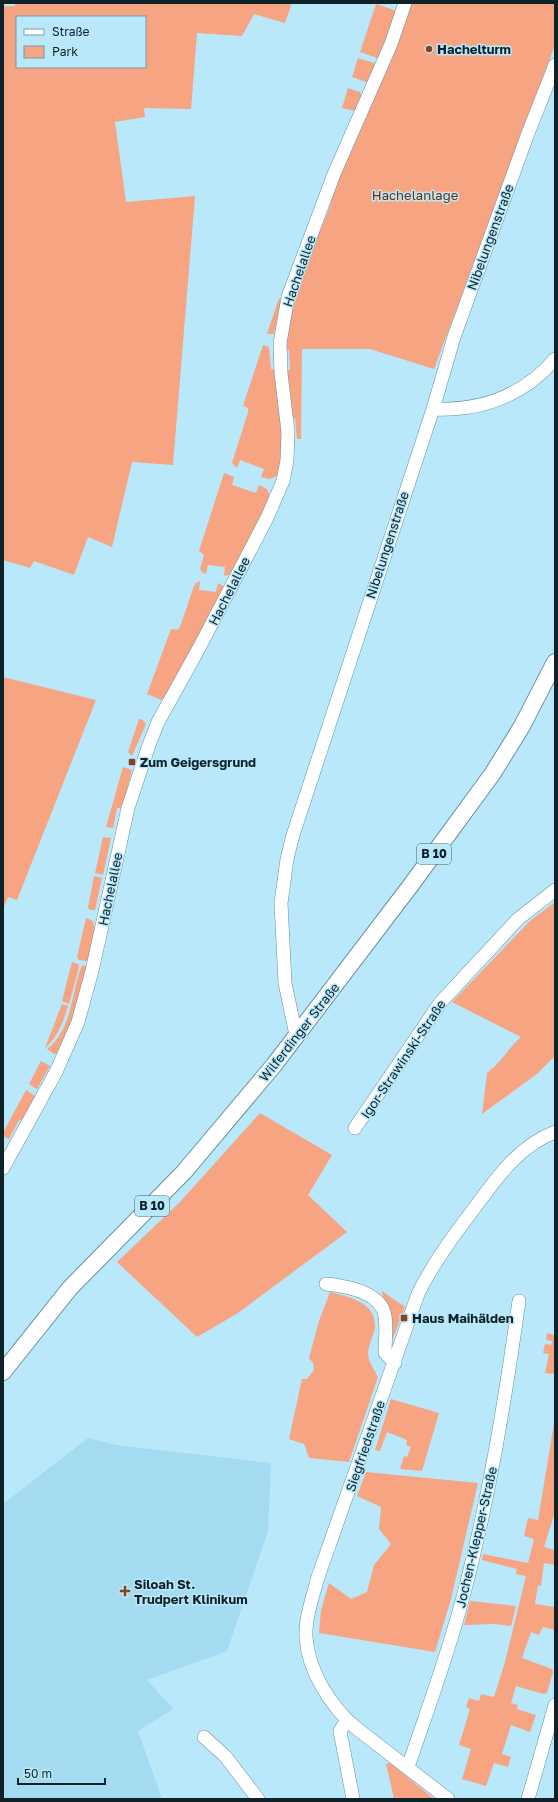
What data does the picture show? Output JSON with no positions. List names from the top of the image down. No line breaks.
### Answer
{"streets":{"main road":["B 10","Wilferdinger Straße"],"street":["Nibelungenstraße","Hachelallee","Igor-Strawinski-Straße","Siegfriedstraße","Jochen-Klepper-Straße"]},"crossings":[["Nibelungenstraße","Wilferdinger Straße"],["Siegfriedstraße","Jochen-Klepper-Straße"]],"parks":["Hachelanlage"],"places":{"other":["Hachelturm"],"transit":["Zum Geigersgrund","Haus Maihälden"],"health":["Siloah St. Trudpert Klinikum"]},"legend":["Straße","Park"],"scale_bar":"50 m"}
